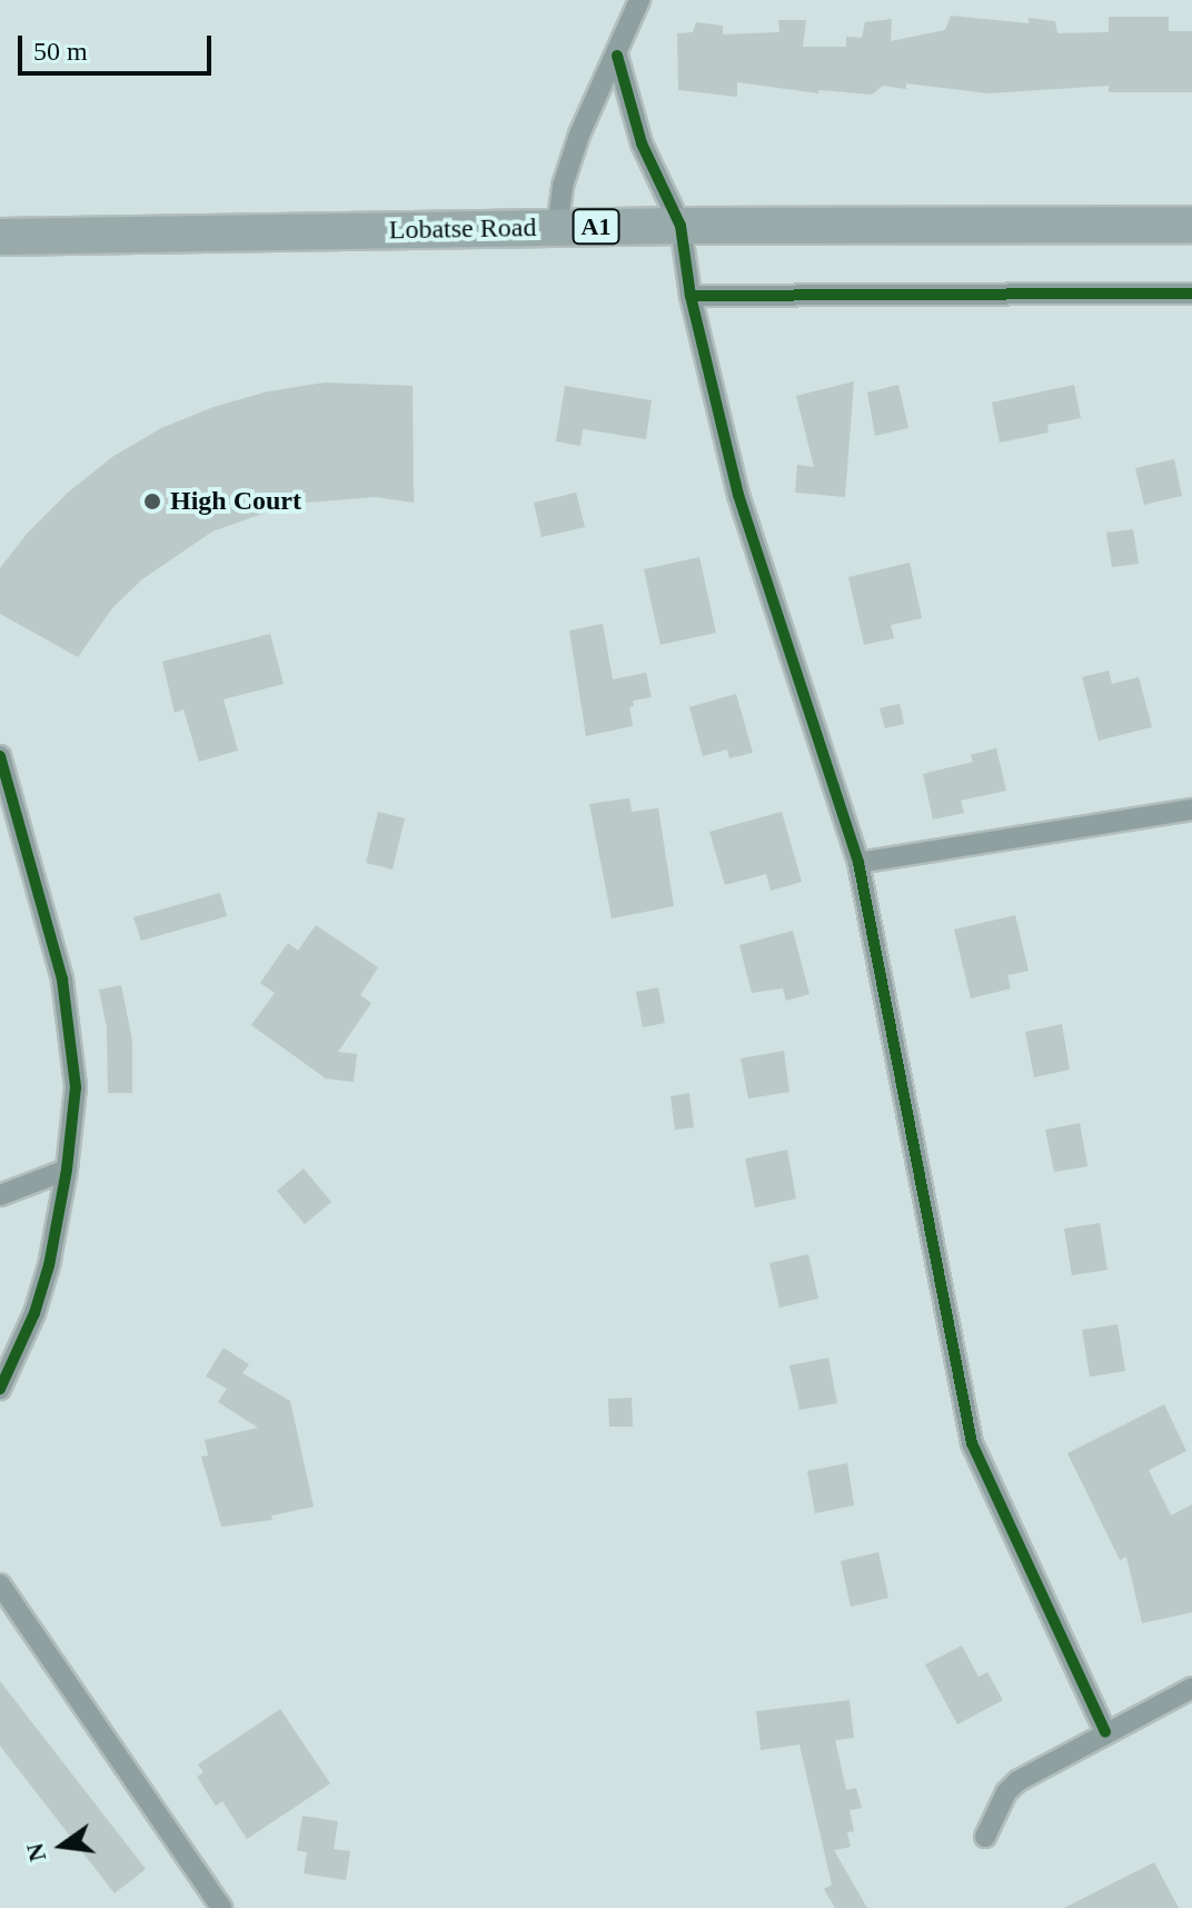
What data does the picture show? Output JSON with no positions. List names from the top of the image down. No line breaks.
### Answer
{"streets":{"highway":["A1","Lobatse Road"]},"places":["High Court"],"scale_bar":"50 m","north":"left"}
